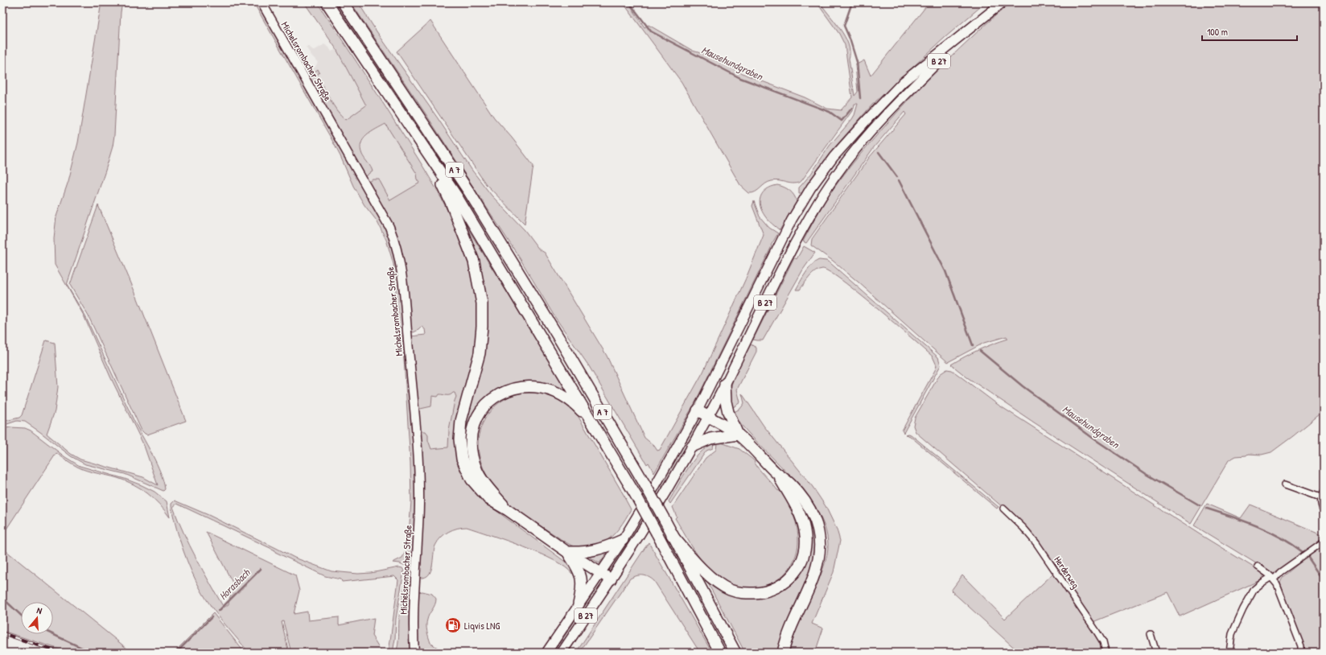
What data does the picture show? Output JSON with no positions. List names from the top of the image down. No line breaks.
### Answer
{"streets":{"highway":["A 7"],"main road":["Michelsrombacher Straße","B 27"],"street":["Herderweg"]},"water":["Mausehundgraben","Horasbach"],"places":{"fuel station":["Liqvis LNG"]},"scale_bar":"100 m","north":"top"}
